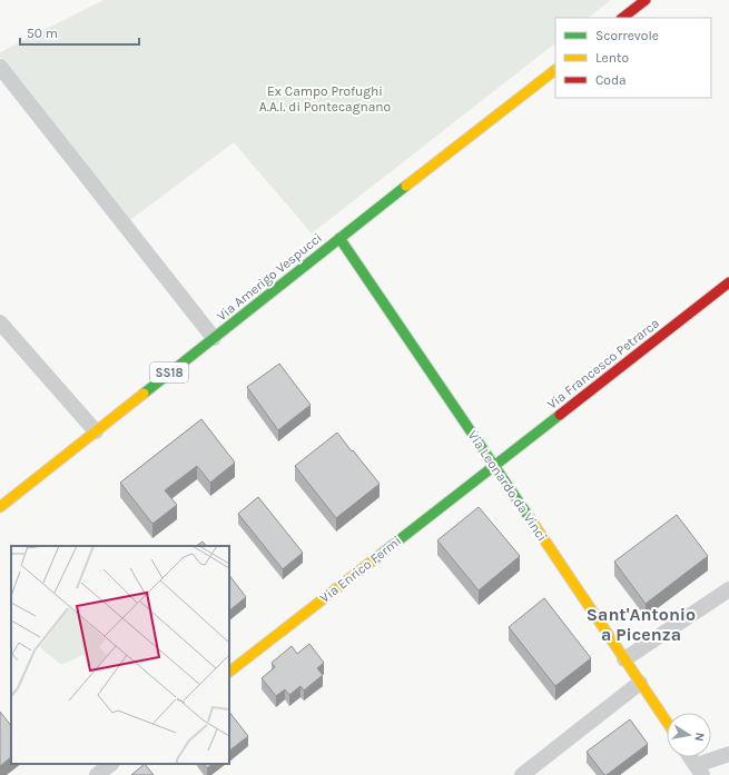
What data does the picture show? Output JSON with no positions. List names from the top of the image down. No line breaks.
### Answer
{"streets":{"street":["Via Amerigo Vespucci","Via Francesco Petrarca","SS18","Via Leonardo da Vinci","Via Enrico Fermi"]},"crossings":[["Via Amerigo Vespucci","Via Leonardo da Vinci"],["Via Francesco Petrarca","Via Leonardo da Vinci"],["Via Francesco Petrarca","Via Enrico Fermi"],["Via Leonardo da Vinci","Via Enrico Fermi"]],"districts":["Sant'Antonio a Picenza"],"parks":["Ex Campo Profughi A.A.I. di Pontecagnano"],"legend":["Scorrevole","Lento","Coda"],"scale_bar":"50 m","north":"right"}
